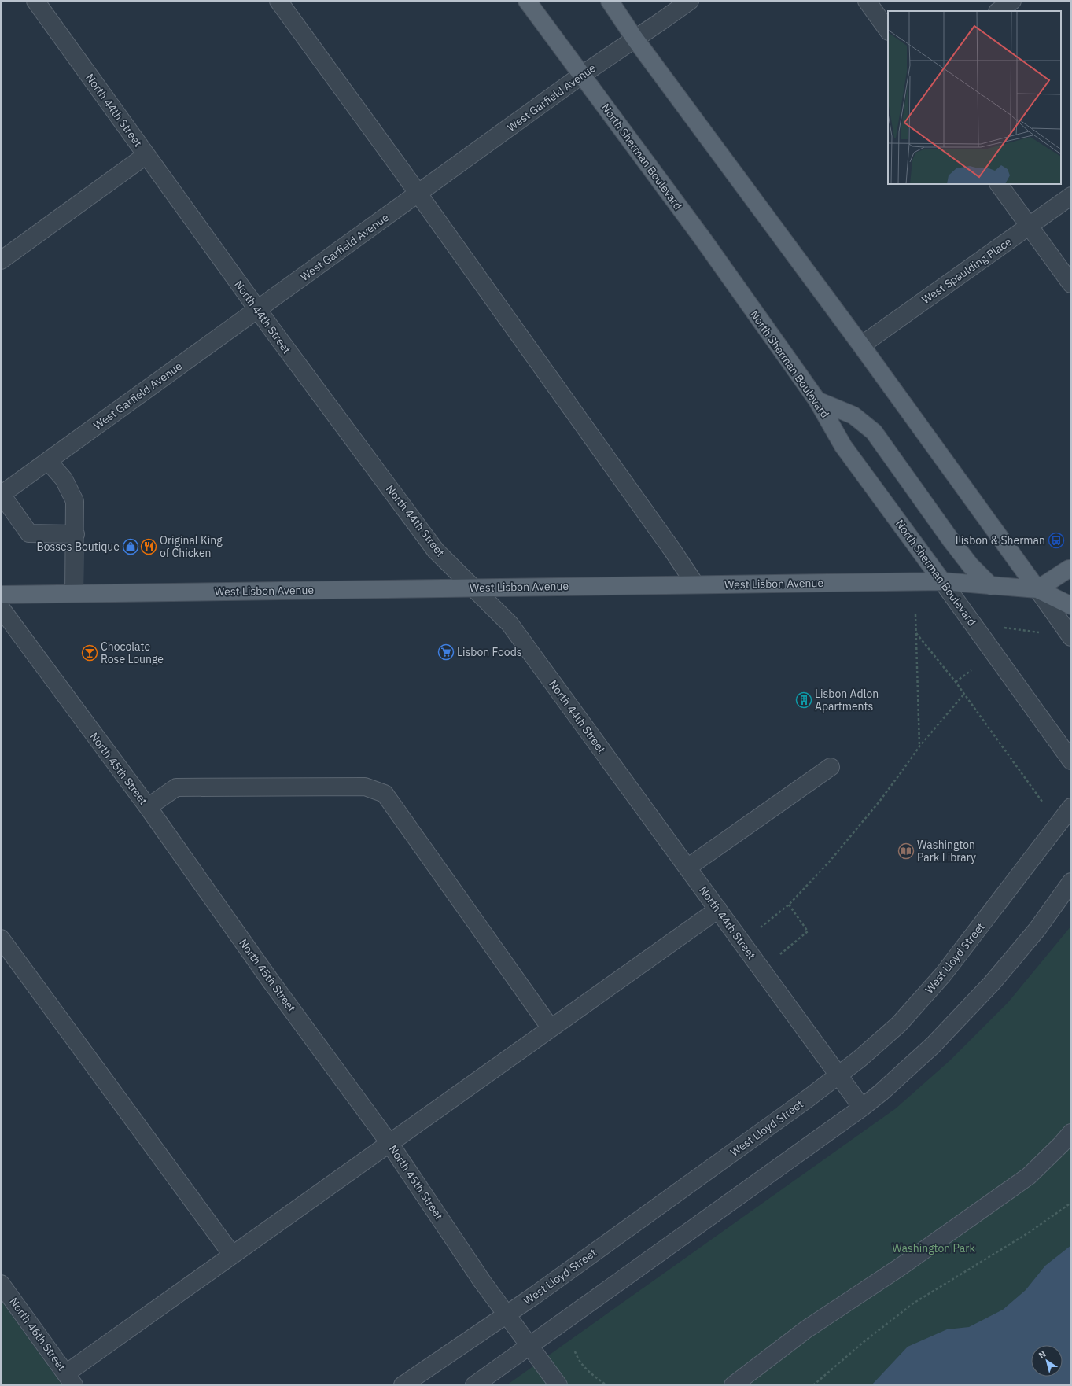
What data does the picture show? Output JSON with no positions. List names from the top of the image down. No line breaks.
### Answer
{"streets":{"main road":["North Sherman Boulevard","West Lisbon Avenue"],"street":["West Garfield Avenue","North 44th Street","West Spaulding Place","North 45th Street","West Lloyd Street","North 46th Street"]},"crossings":[["West Garfield Avenue","North 44th Street"],["West Garfield Avenue","North Sherman Boulevard"],["North 44th Street","West Lisbon Avenue"],["North 44th Street","West Lloyd Street"],["North Sherman Boulevard","West Lisbon Avenue"],["North 45th Street","West Lloyd Street"]],"parks":["Washington Park"],"places":{"bus stop":["Lisbon & Sherman"],"shop":["Bosses Boutique"],"restaurant":["Original King of Chicken"],"supermarket":["Lisbon Foods"],"bar":["Chocolate Rose Lounge"],"building":["Lisbon Adlon Apartments"],"library":["Washington Park Library"]},"north":"top left"}
